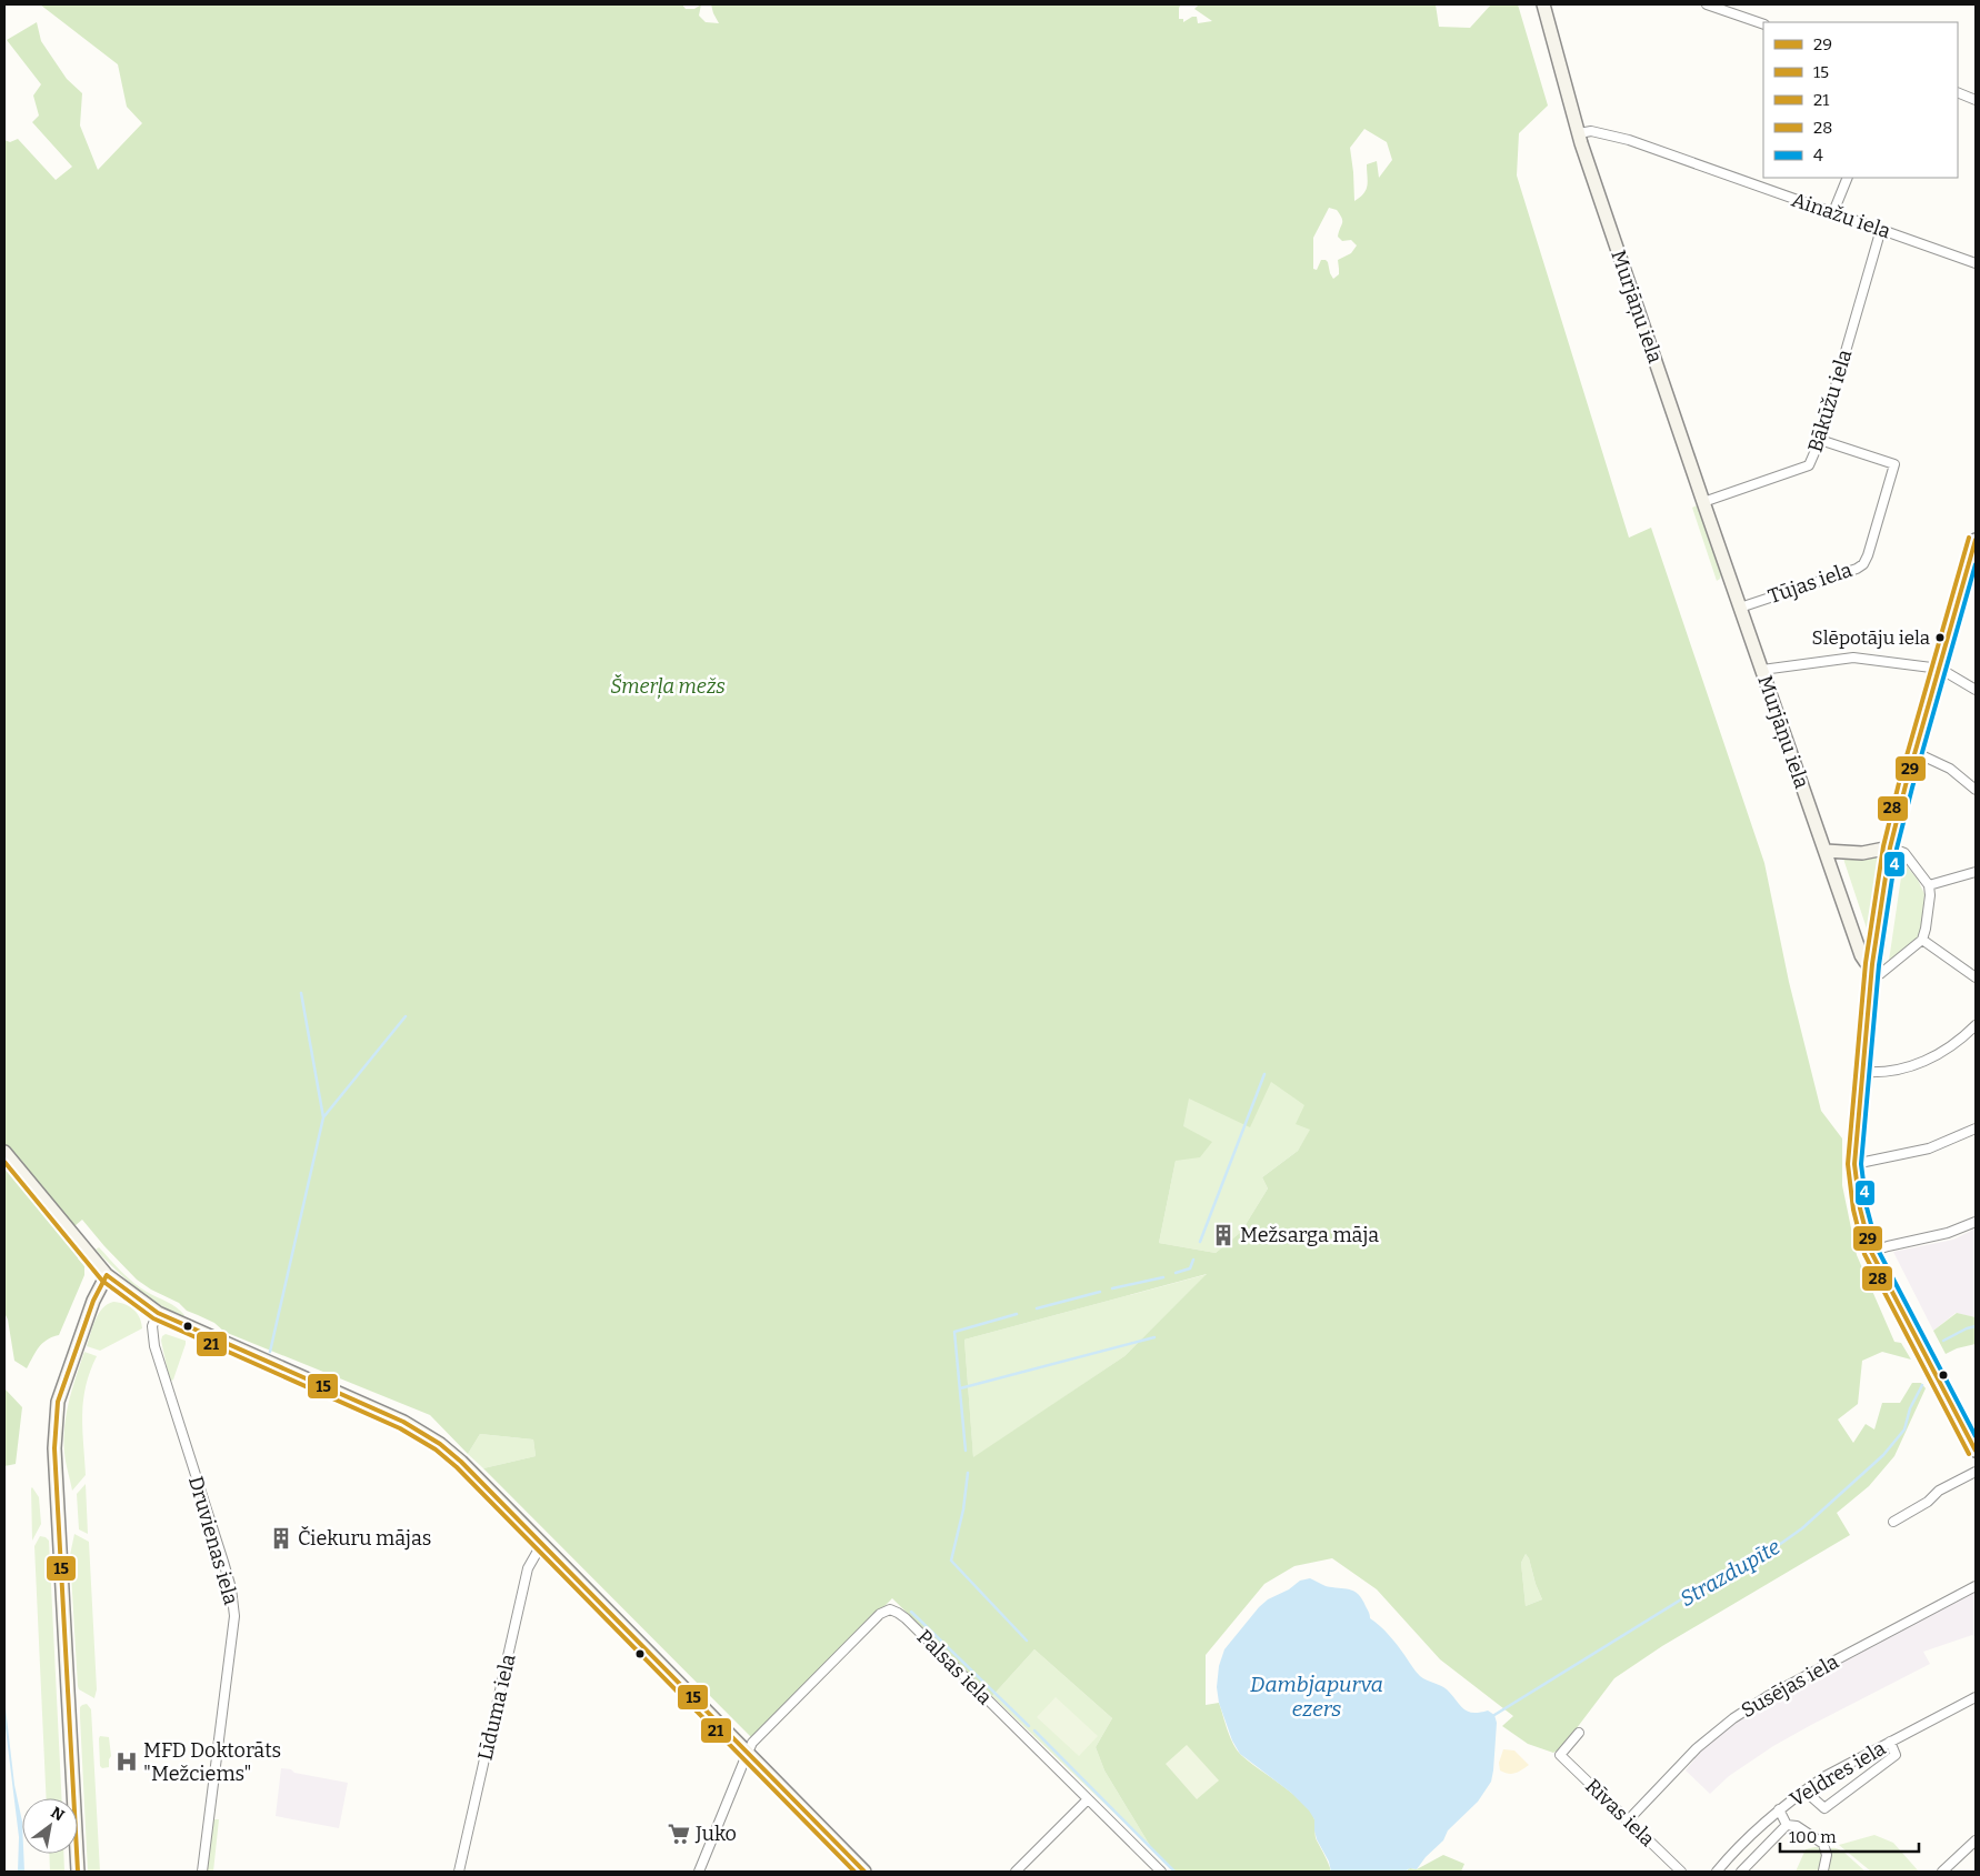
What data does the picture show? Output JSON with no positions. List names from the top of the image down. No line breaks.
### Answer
{"streets":{"street":["Ainažu iela","Murjāņu iela","Bākūžu iela","Tūjas iela","Druvienas iela","Palsas iela","Susējas iela","Līduma iela","Veldres iela","Rīvas iela"]},"crossings":[["Ainažu iela","Murjāņu iela"],["Ainažu iela","Bākūžu iela"],["Murjāņu iela","Bākūžu iela"],["Murjāņu iela","Tūjas iela"],["Bākūžu iela","Tūjas iela"],["Susējas iela","Rīvas iela"]],"water":["Strazdupīte","Dambjapurva ezers"],"parks":["Šmerļa mežs"],"places":{"other":["Slēpotāju iela"],"building":["Mežsarga māja","Čiekuru mājas"],"hospital":["MFD Doktorāts \"Mežciems\""],"supermarket":["Juko"]},"lines":["transit line 28","transit line 29","transit line 4","transit line 21","transit line 15"],"legend":["29","15","21","28","4"],"scale_bar":"100 m","north":"top right"}
